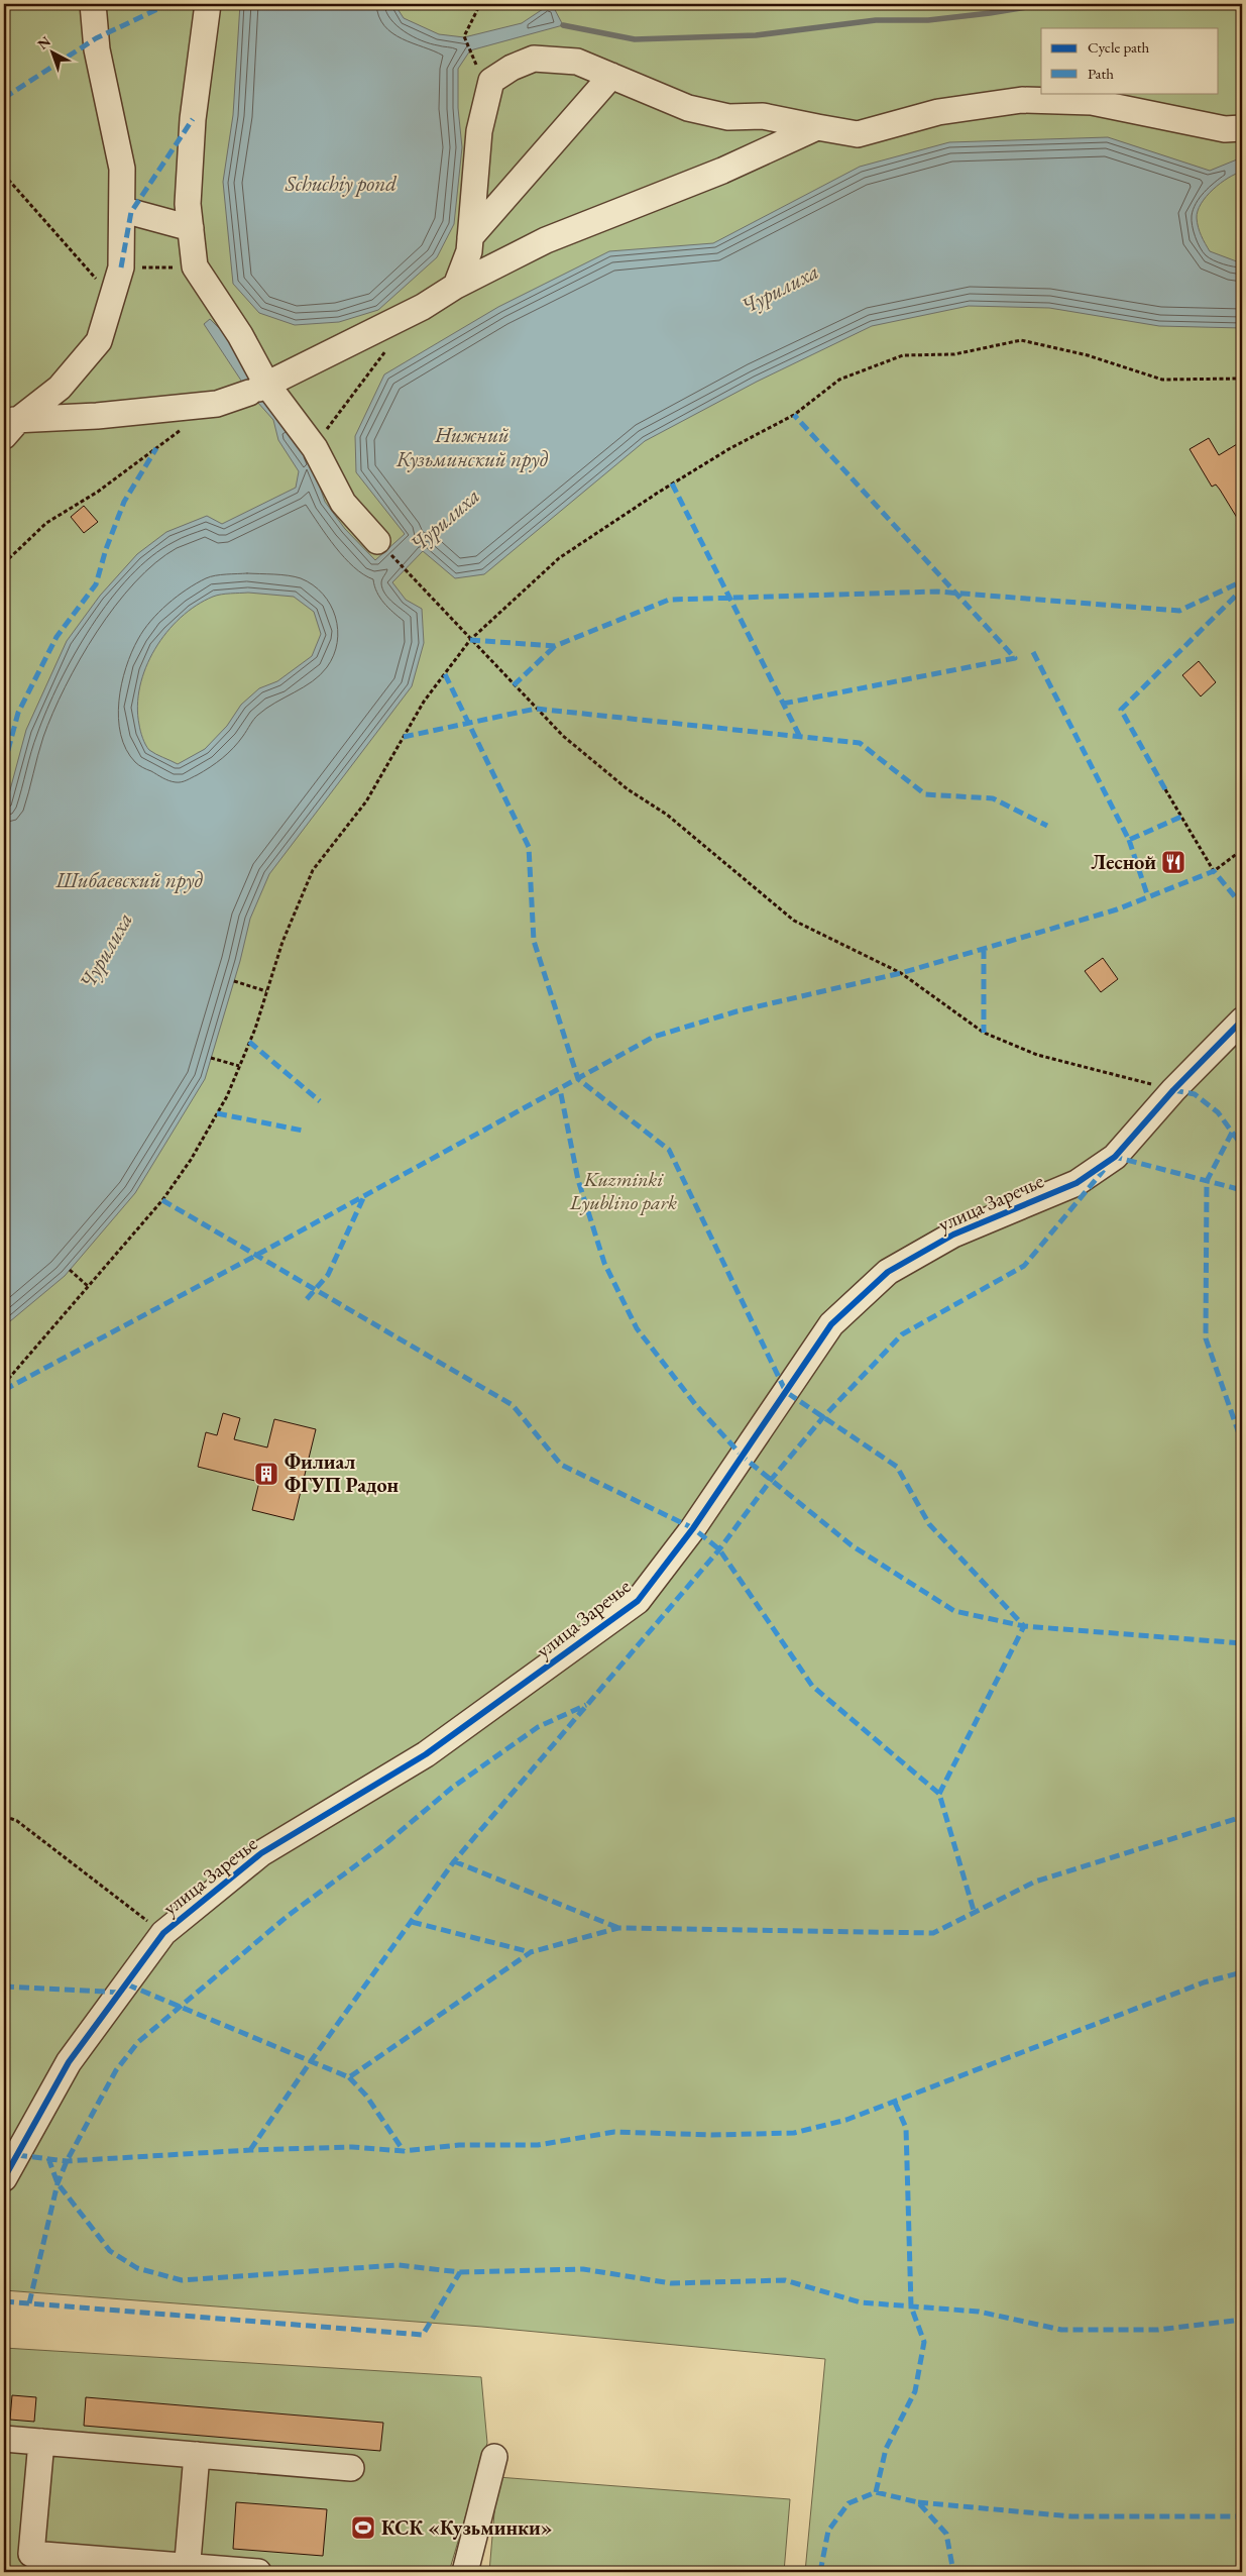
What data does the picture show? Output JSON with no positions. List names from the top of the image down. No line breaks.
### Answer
{"streets":{"street":["улица Заречье"]},"water":["Schuchiy pond","Чурилиха","Нижний Кузьминский пруд","Шибаевский пруд"],"parks":["Kuzminki Lyublino park"],"places":{"restaurant":["Лесной"],"building":["Филиал ФГУП Радон"],"sports":["КСК «Кузьминки»"]},"legend":["Cycle path","Path"],"north":"top left"}
